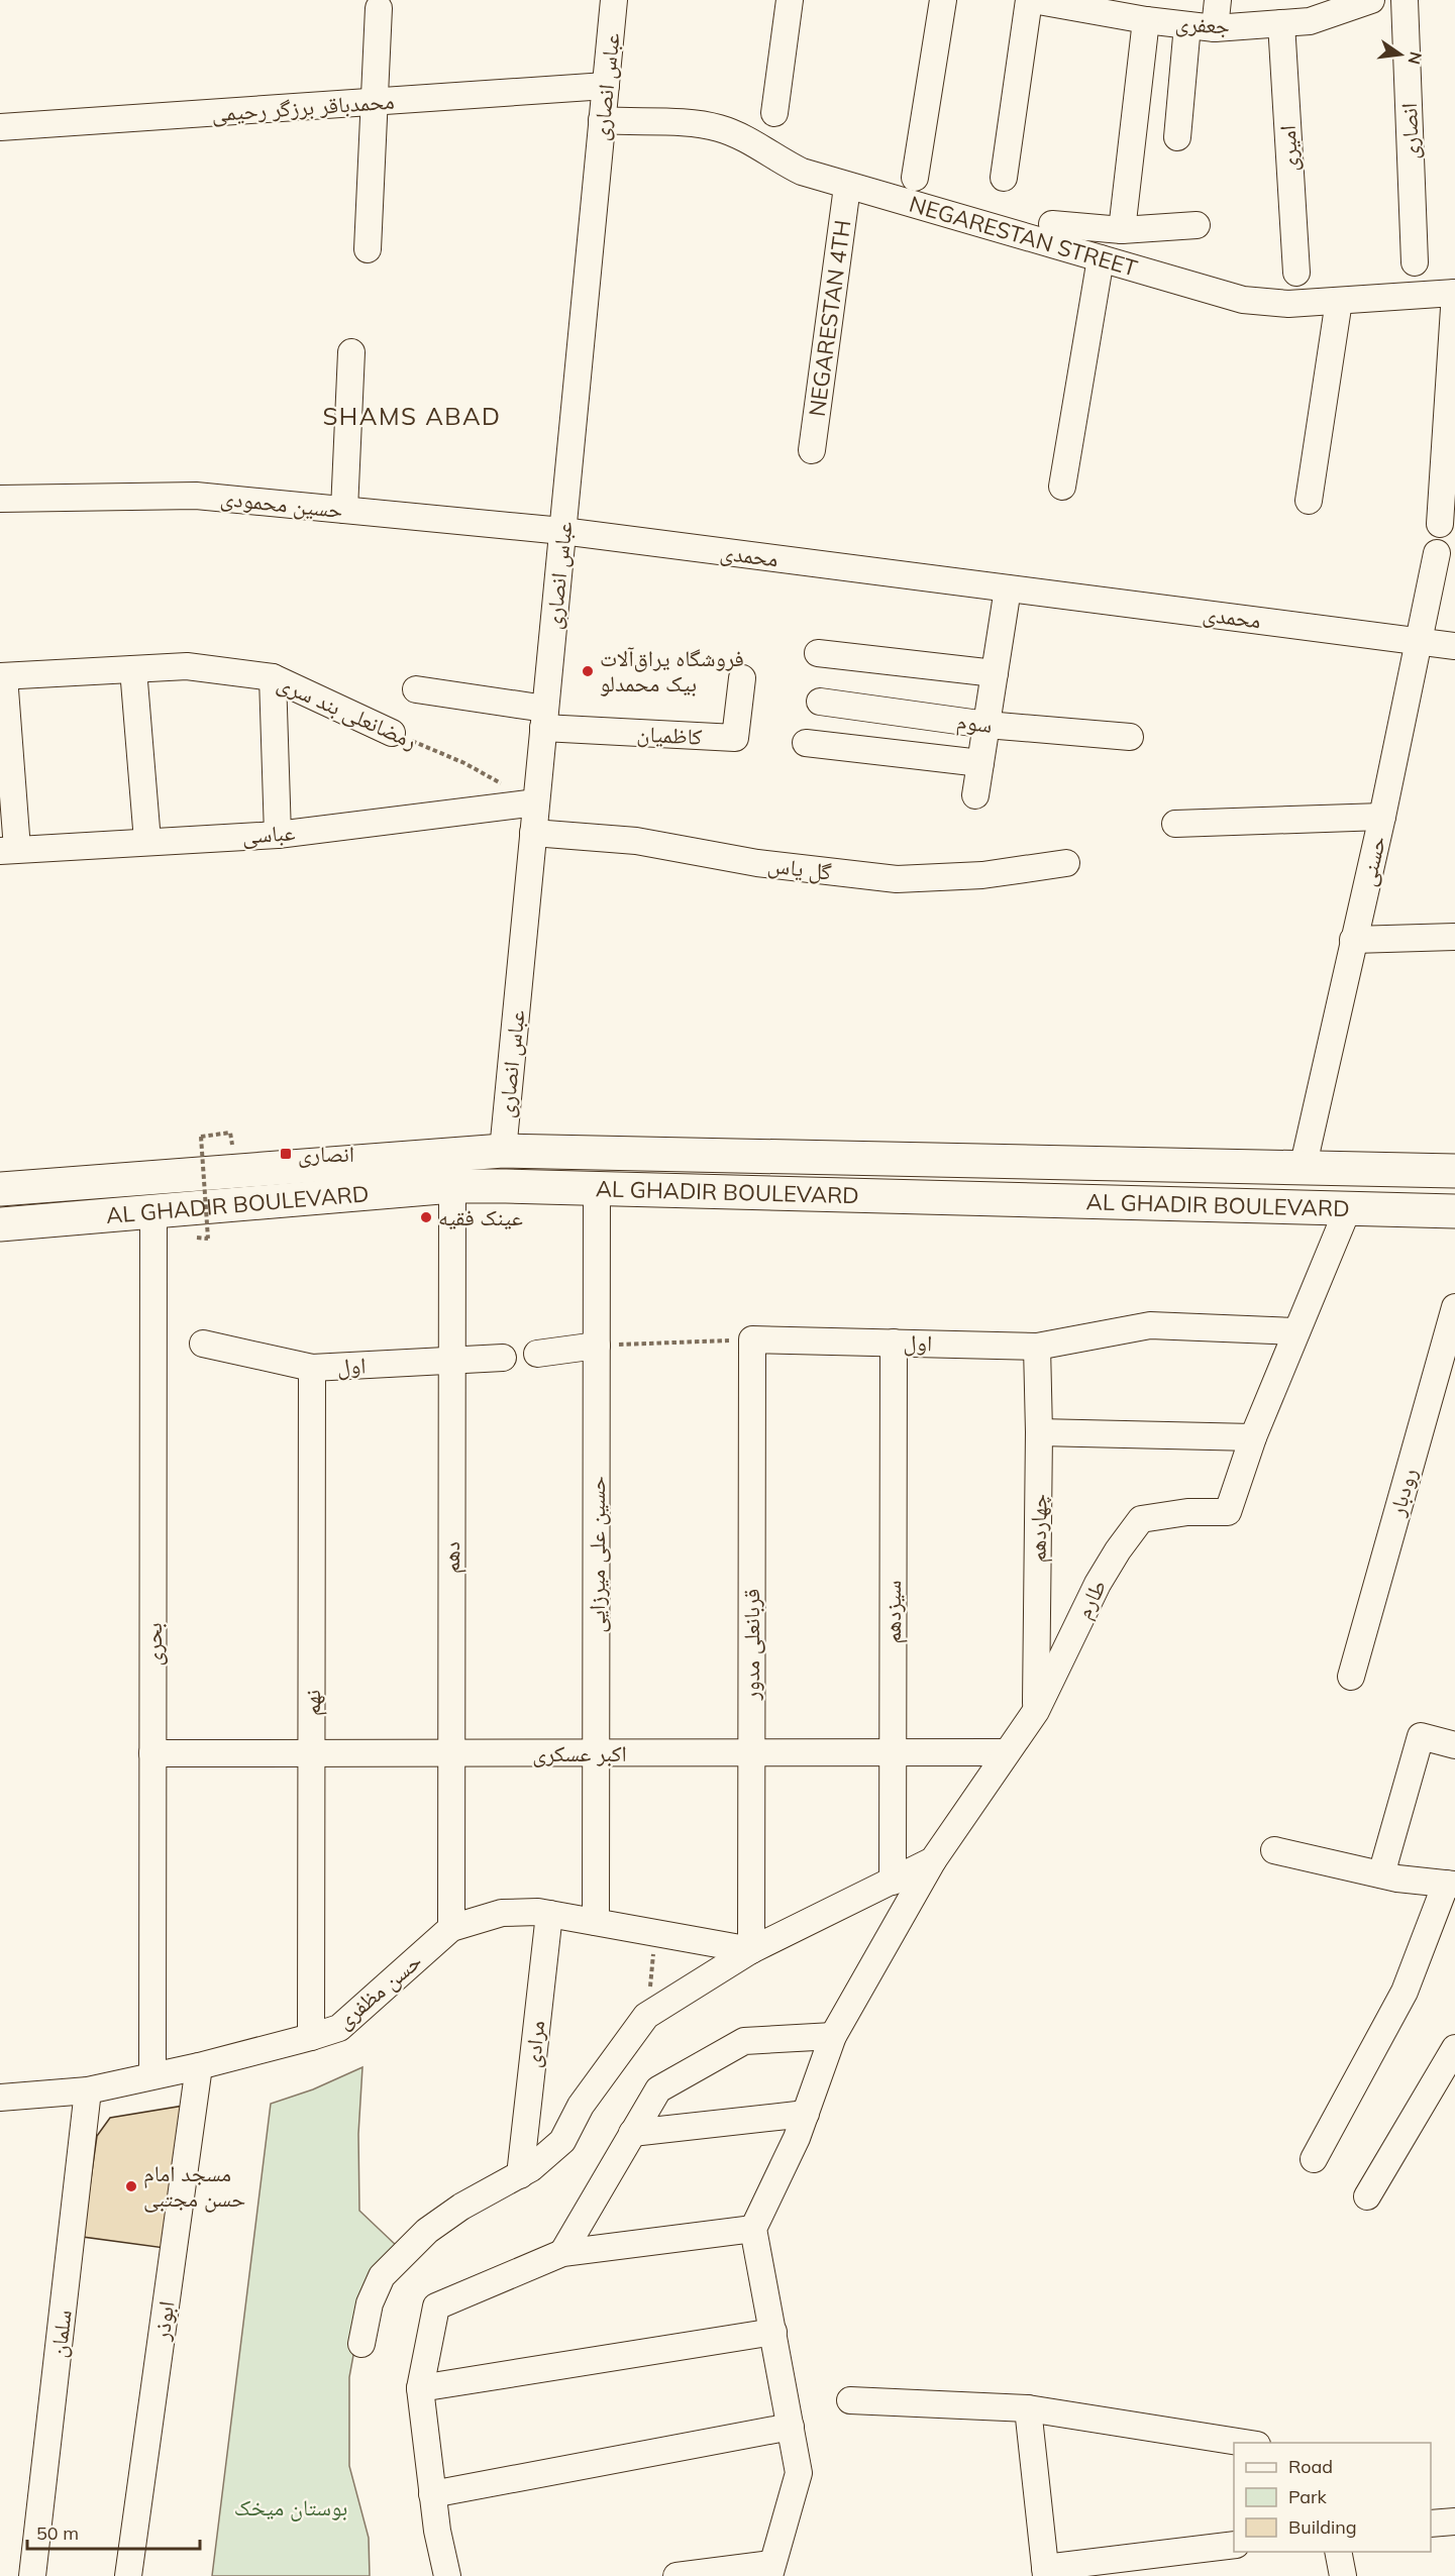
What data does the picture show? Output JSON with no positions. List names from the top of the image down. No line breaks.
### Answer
{"streets":{"main road":["AL GHADIR BOULEVARD"],"street":["جعفری","عباس انصاری","محمدباقر برزگر رحیمی","انصاری","امیری","NEGARESTAN STREET","NEGARESTAN 4TH","حسین محمودی","محمدی","رمضانعلی بند سری","سوم","کاظمیان","عباسی","حسنی","گل یاس","اول","رودبار","چهاردهم","حسین علی میرزایی","دهم","طارم","سیزدهم","بحری","قربانعلی مدور","نهم","اکبر عسکری","حسن مظفری","مرادی","ابوذر","سلمان"]},"crossings":[["جعفری","امیری"],["عباس انصاری","محمدباقر برزگر رحیمی"],["عباس انصاری","NEGARESTAN STREET"],["عباس انصاری","حسین محمودی"],["عباس انصاری","محمدی"],["عباس انصاری","رمضانعلی بند سری"],["عباس انصاری","کاظمیان"],["عباس انصاری","عباسی"],["عباس انصاری","گل یاس"],["عباس انصاری","AL GHADIR BOULEVARD"],["NEGARESTAN STREET","NEGARESTAN 4TH"],["حسین محمودی","محمدی"],["محمدی","حسنی"],["رمضانعلی بند سری","عباسی"],["حسنی","AL GHADIR BOULEVARD"],["AL GHADIR BOULEVARD","حسین علی میرزایی"],["AL GHADIR BOULEVARD","دهم"],["AL GHADIR BOULEVARD","طارم"],["AL GHADIR BOULEVARD","بحری"],["اول","چهاردهم"],["اول","دهم"],["اول","طارم"],["اول","سیزدهم"],["اول","قربانعلی مدور"],["اول","نهم"],["چهاردهم","طارم"],["حسین علی میرزایی","اکبر عسکری"],["حسین علی میرزایی","حسن مظفری"],["دهم","اکبر عسکری"],["دهم","حسن مظفری"],["طارم","سیزدهم"],["طارم","قربانعلی مدور"],["طارم","اکبر عسکری"],["طارم","حسن مظفری"],["سیزدهم","اکبر عسکری"],["بحری","اکبر عسکری"],["بحری","حسن مظفری"],["قربانعلی مدور","اکبر عسکری"],["قربانعلی مدور","حسن مظفری"],["نهم","اکبر عسکری"],["نهم","حسن مظفری"],["حسن مظفری","مرادی"],["حسن مظفری","ابوذر"],["حسن مظفری","سلمان"]],"districts":["SHAMS ABAD"],"parks":["بوستان میخک"],"places":{"other":["فروشگاه یراق‌آلات بیک محمدلو","عینک فقیه","مسجد امام حسن مجتبی"],"transit":["انصاری"]},"legend":["Road","Park","Building"],"scale_bar":"50 m","north":"right"}
